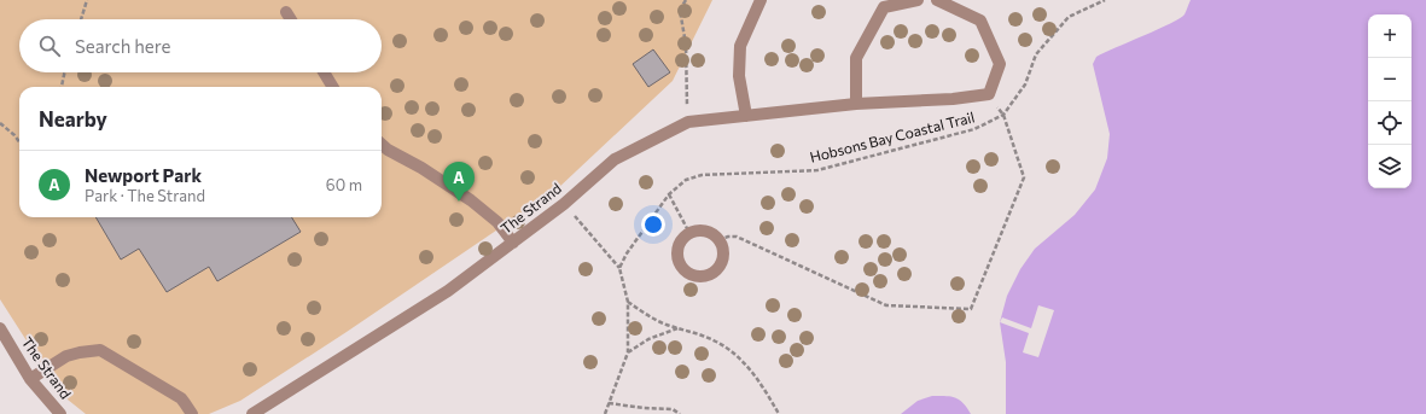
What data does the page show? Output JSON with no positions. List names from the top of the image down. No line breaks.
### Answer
{"streets":{"street":["The Strand"],"path":["Hobsons Bay Coastal Trail"]},"page":{"map_buttons":["+","−"],"search":"Search here","heading":"Nearby","list":[{"mark":"A","name":"Newport Park","note":"Park · The Strand","value":"60 m"}],"pins":"A"}}
